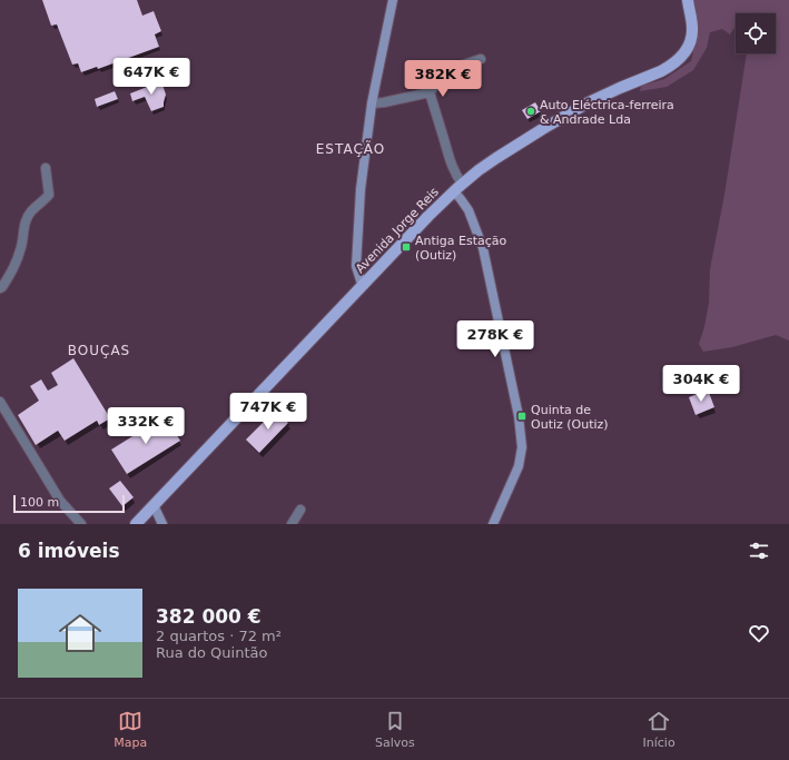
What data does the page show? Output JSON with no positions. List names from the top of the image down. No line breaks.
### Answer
{"streets":{"main road":["Avenida Jorge Reis"]},"districts":["ESTAÇÃO","BOUÇAS"],"places":{"other":["Auto Eléctrica-ferreira & Andrade Lda"],"transit":["Antiga Estação (Outiz)","Quinta de Outiz (Outiz)"]},"scale_bar":"100 m","page":{"price":["647K €","382K €","278K €","304K €","747K €","332K €"],"scale":"100 m","heading":"6 imóveis","list":[{"name":"382 000 €","note":"2 quartos · 72 m² · Rua do Quintão"}],"tabs":["Mapa","Salvos","Início"]}}
